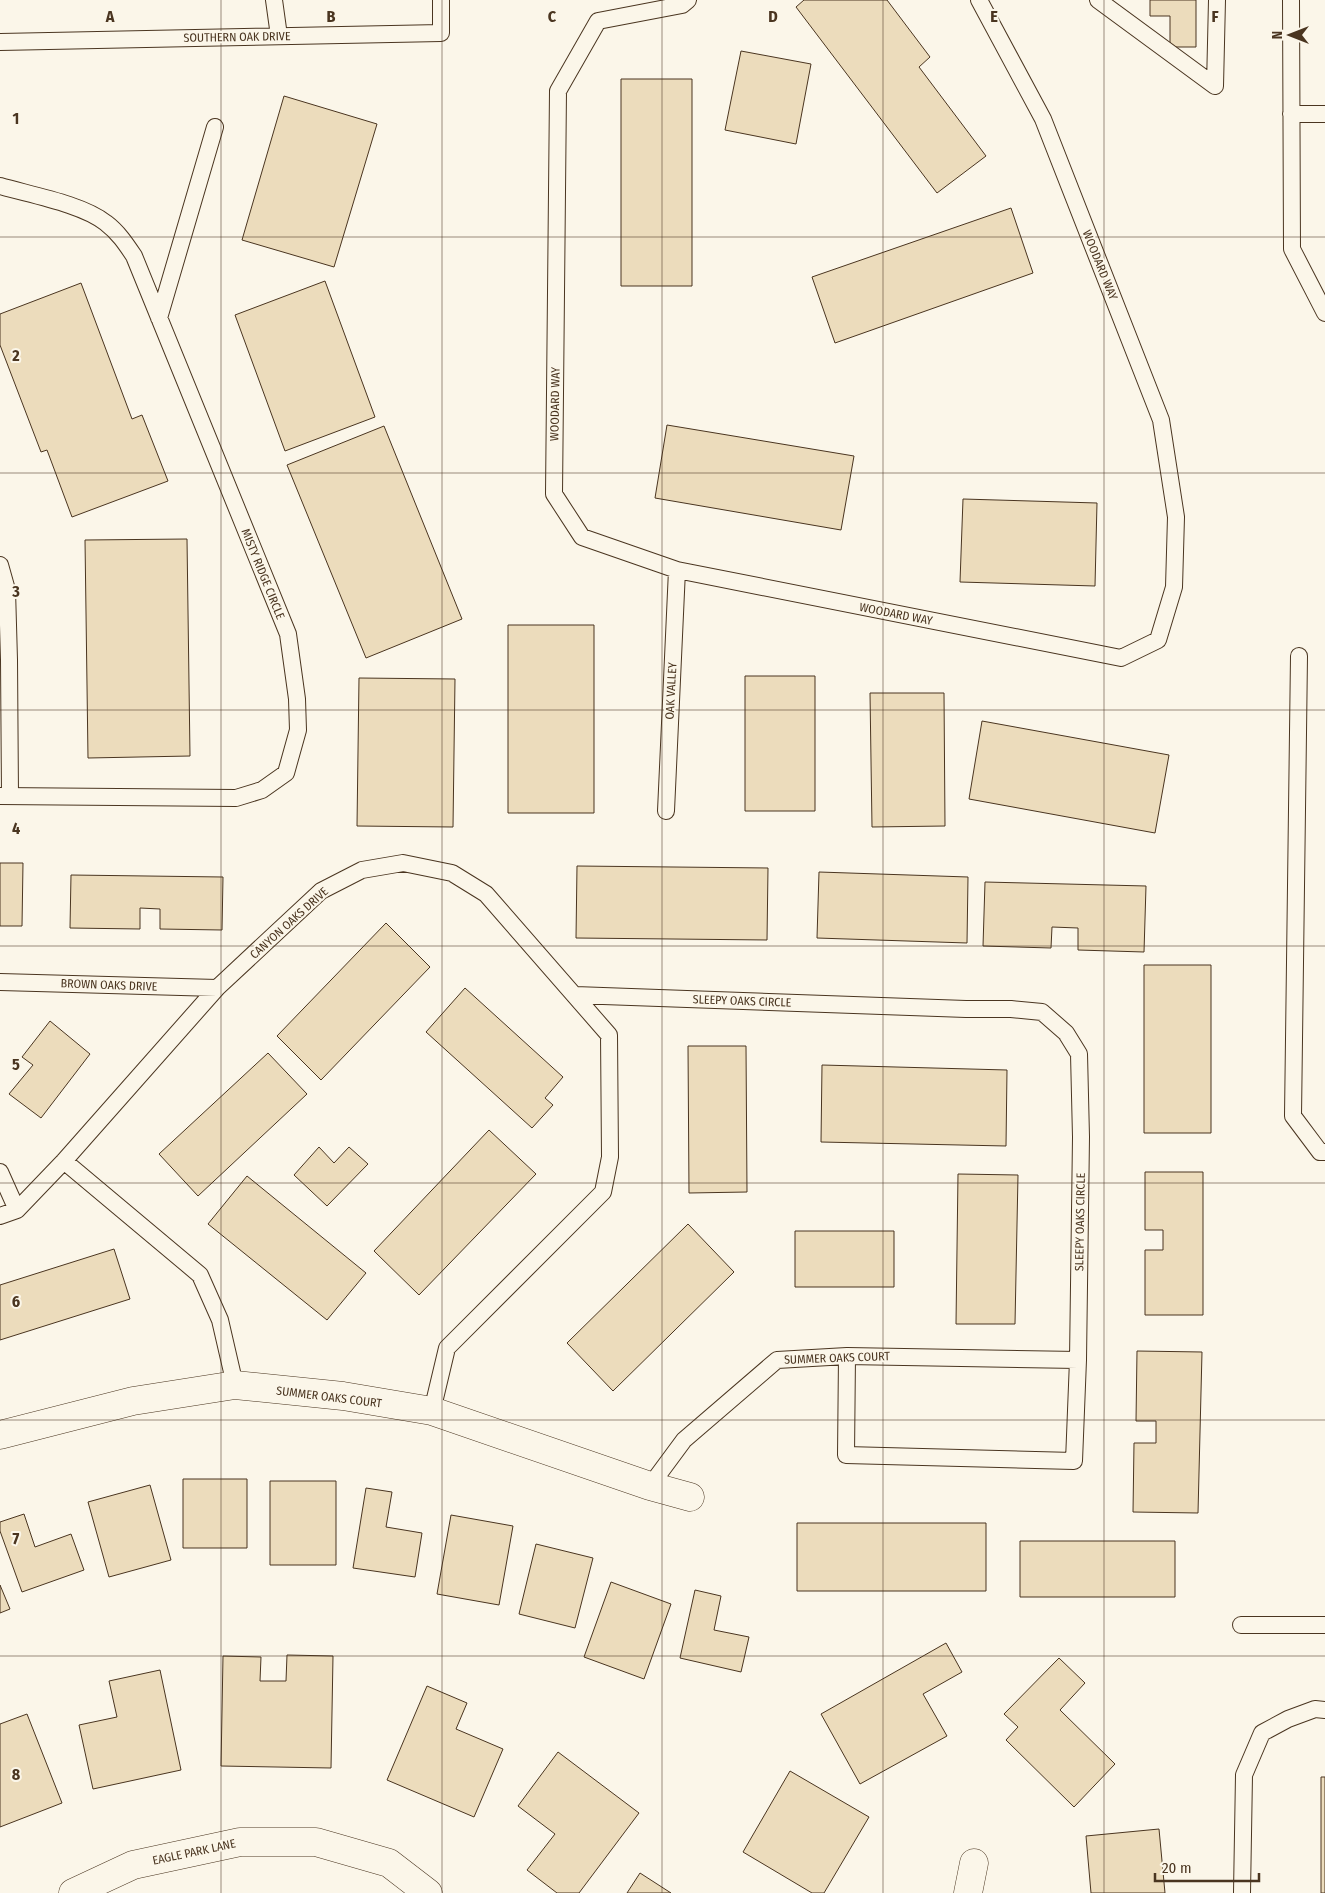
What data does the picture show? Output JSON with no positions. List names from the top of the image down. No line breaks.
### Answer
{"streets":{"street":["SUMMER OAKS COURT","EAGLE PARK LANE"],"lane":["SOUTHERN OAK DRIVE","WOODARD WAY","MISTY RIDGE CIRCLE","OAK VALLEY","CANYON OAKS DRIVE","BROWN OAKS DRIVE","SLEEPY OAKS CIRCLE"]},"crossings":[["WOODARD WAY","OAK VALLEY"],["CANYON OAKS DRIVE","BROWN OAKS DRIVE"],["CANYON OAKS DRIVE","SLEEPY OAKS CIRCLE"],["SLEEPY OAKS CIRCLE","SUMMER OAKS COURT"]],"scale_bar":"20 m","north":"left","grid":{"columns":["A","B","C","D","E","F"],"rows":["1","2","3","4","5","6","7","8"]}}
